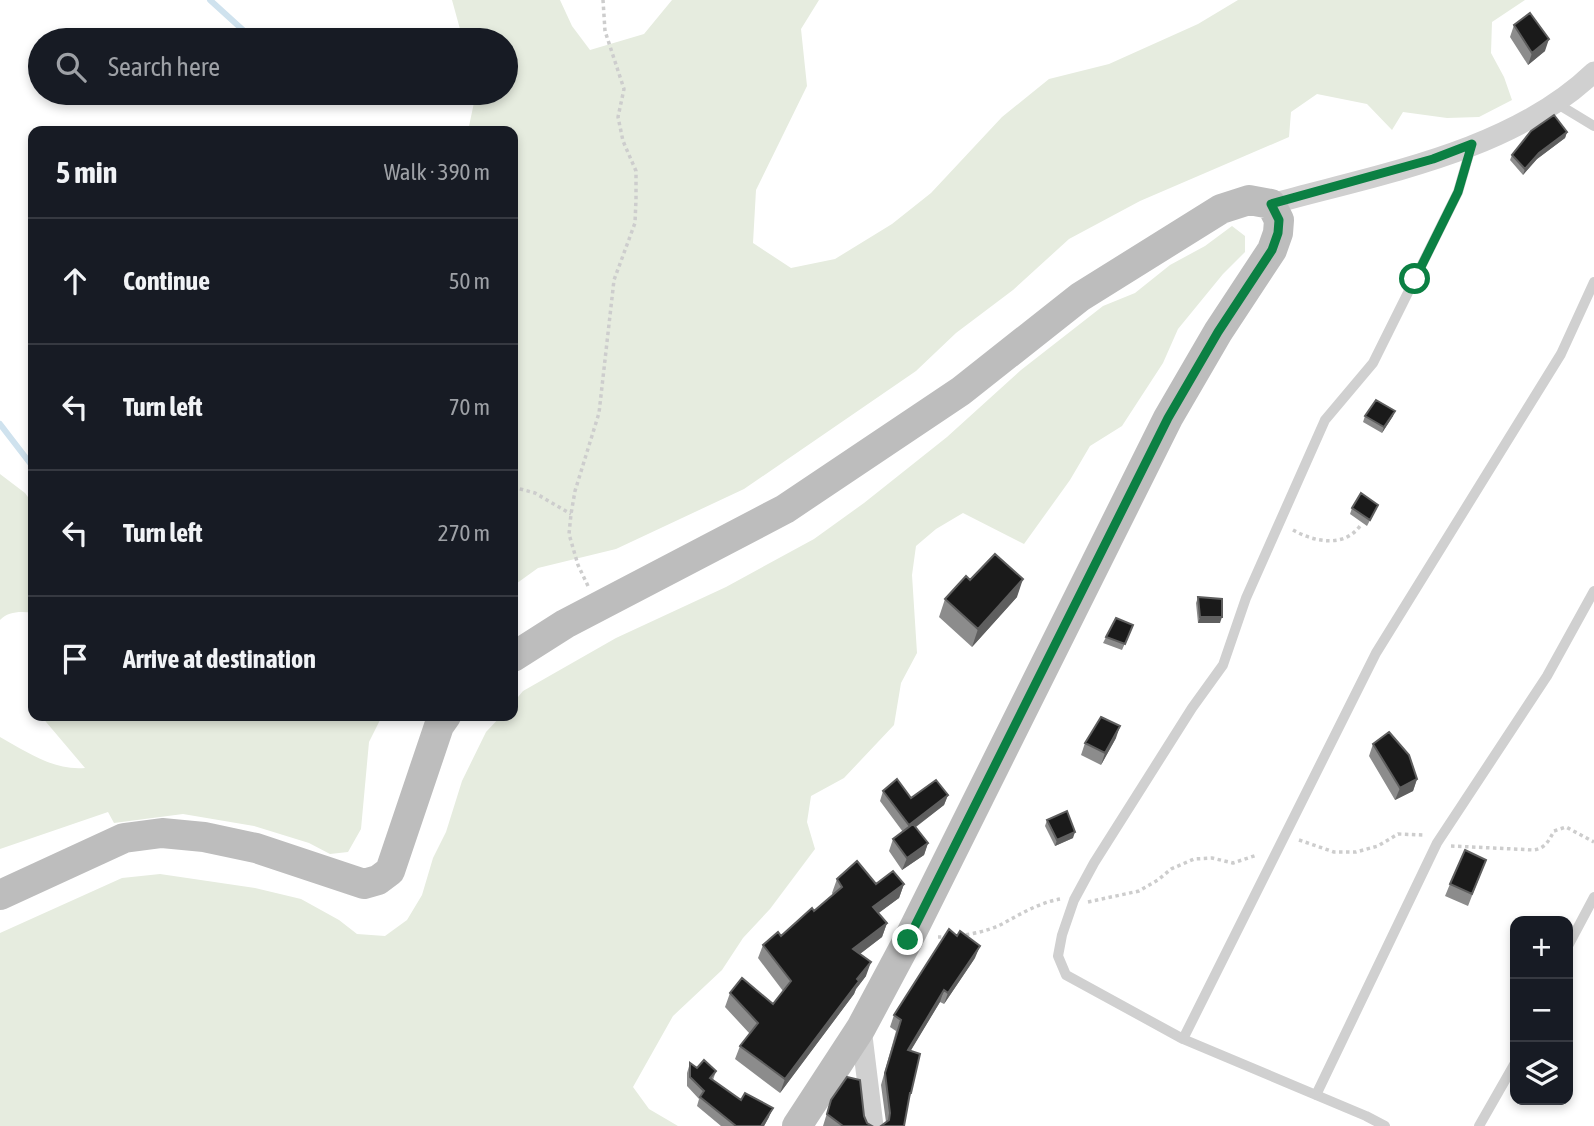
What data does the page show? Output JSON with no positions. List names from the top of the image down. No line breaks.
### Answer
{"page":{"search":"Search here","heading":["5 min","Walk · 390 m"],"list":[["Continue","50 m"],["Turn left","70 m"],["Turn left","270 m"],"Arrive at destination"],"map_buttons":["+","−"]}}
